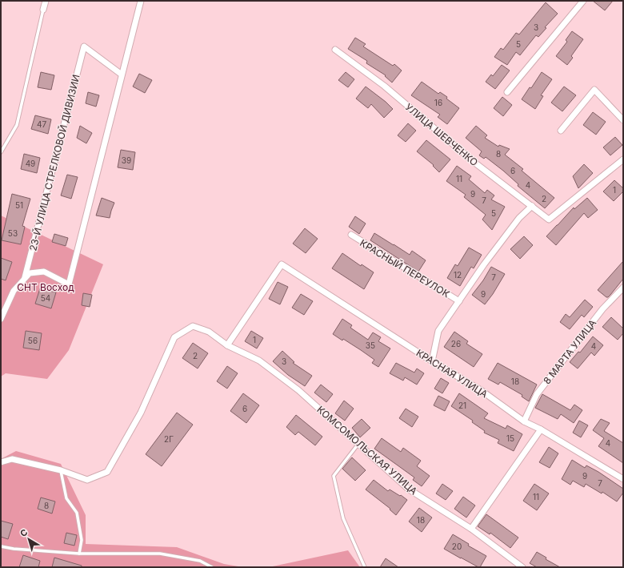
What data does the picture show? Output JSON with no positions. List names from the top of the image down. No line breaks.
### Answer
{"streets":{"street":["УЛИЦА ШЕВЧЕНКО","23-Й УЛИЦА СТРЕЛКОВОЙ ДИВИЗИИ","КРАСНЫЙ ПЕРЕУЛОК","8 МАРТА УЛИЦА","КРАСНАЯ УЛИЦА","КОМСОМОЛЬСКАЯ УЛИЦА"]},"crossings":[["УЛИЦА ШЕВЧЕНКО","КРАСНЫЙ ПЕРЕУЛОК"],["КРАСНЫЙ ПЕРЕУЛОК","КРАСНАЯ УЛИЦА"],["8 МАРТА УЛИЦА","КРАСНАЯ УЛИЦА"],["КРАСНАЯ УЛИЦА","КОМСОМОЛЬСКАЯ УЛИЦА"]],"parks":["СНТ Восход"],"house_numbers":["3","5","16","47","8","39","49","6","11","4","1","9","2","7","51","5","53","12","7","9","54","1","56","26","35","4","2","3","18","21","6","15","2Г","4","9","7","11","8","18","20"],"north":"top left"}
